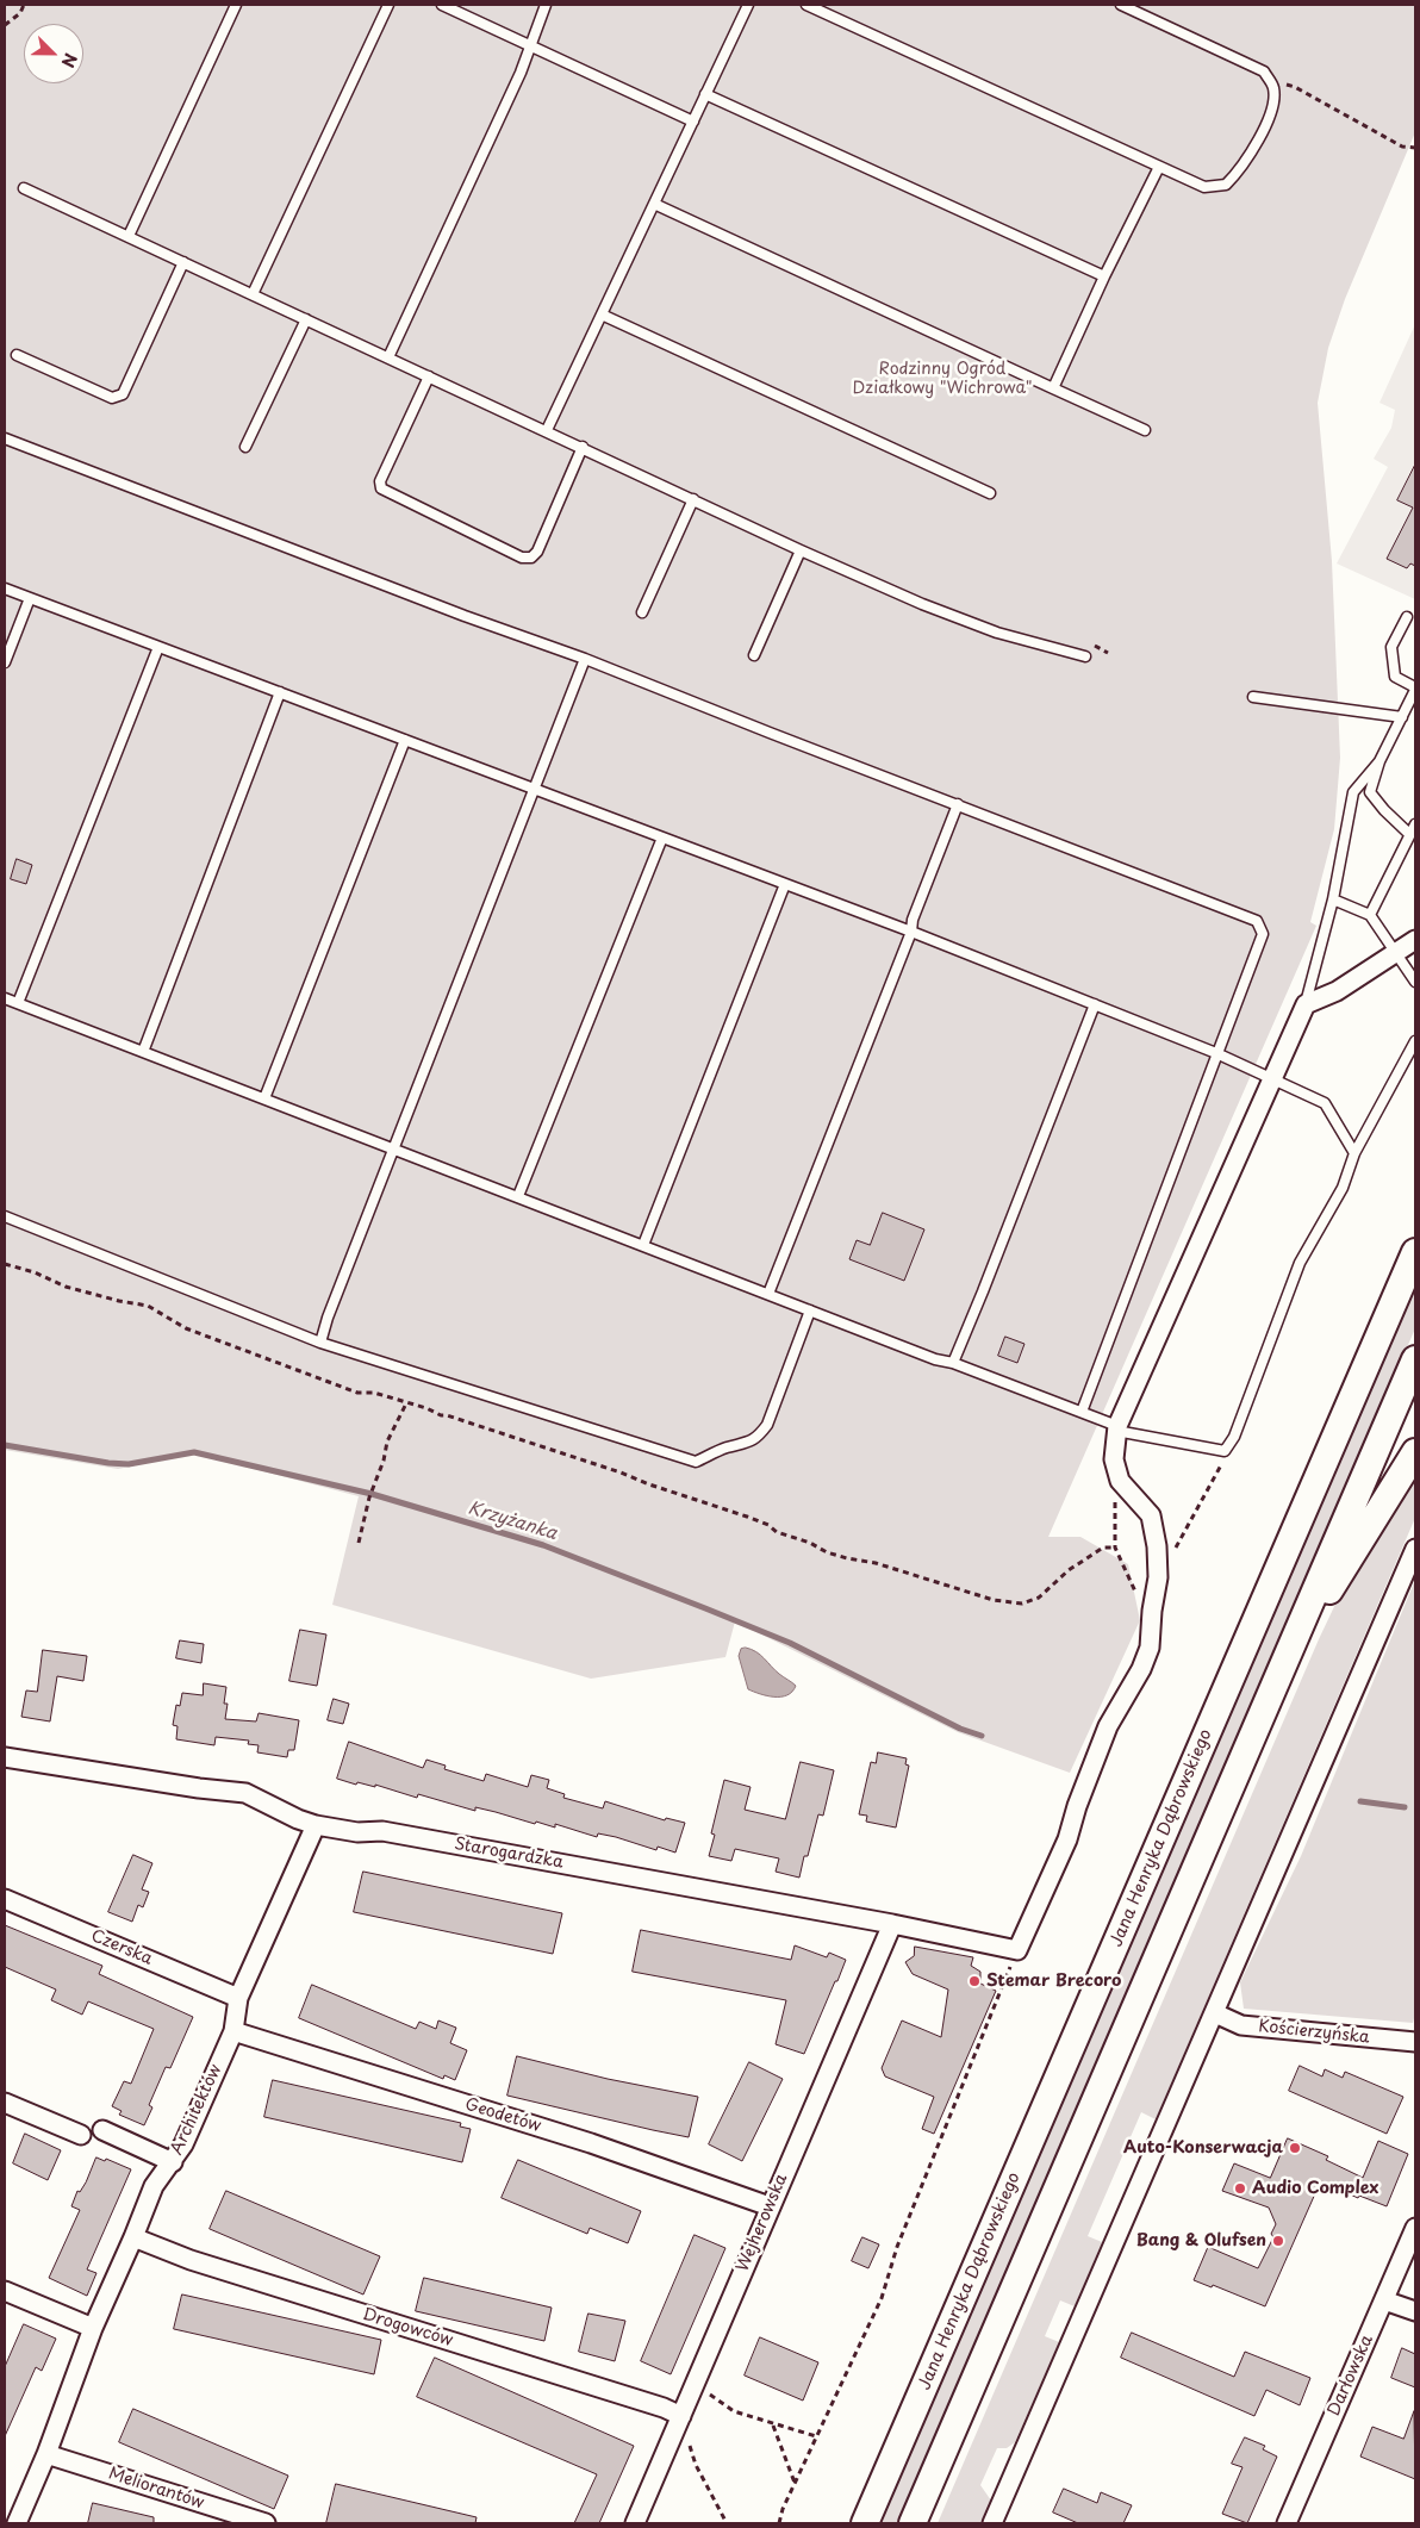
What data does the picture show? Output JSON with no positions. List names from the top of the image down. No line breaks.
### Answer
{"streets":{"main road":["Jana Henryka Dąbrowskiego"],"street":["Starogardzka","Czerska","Kościerzyńska","Architektów","Geodetów","Wejherowska","Drogowców","Darłowska","Meliorantów"]},"crossings":[["Starogardzka","Architektów"],["Starogardzka","Wejherowska"],["Czerska","Architektów"],["Architektów","Geodetów"],["Architektów","Drogowców"],["Architektów","Meliorantów"],["Geodetów","Wejherowska"],["Wejherowska","Drogowców"]],"water":["Krzyżanka"],"parks":["Rodzinny Ogród Działkowy \"Wichrowa\""],"places":["Stemar Brecoro","Auto-Konserwacja","Audio Complex","Bang & Olufsen"],"north":"bottom right"}
